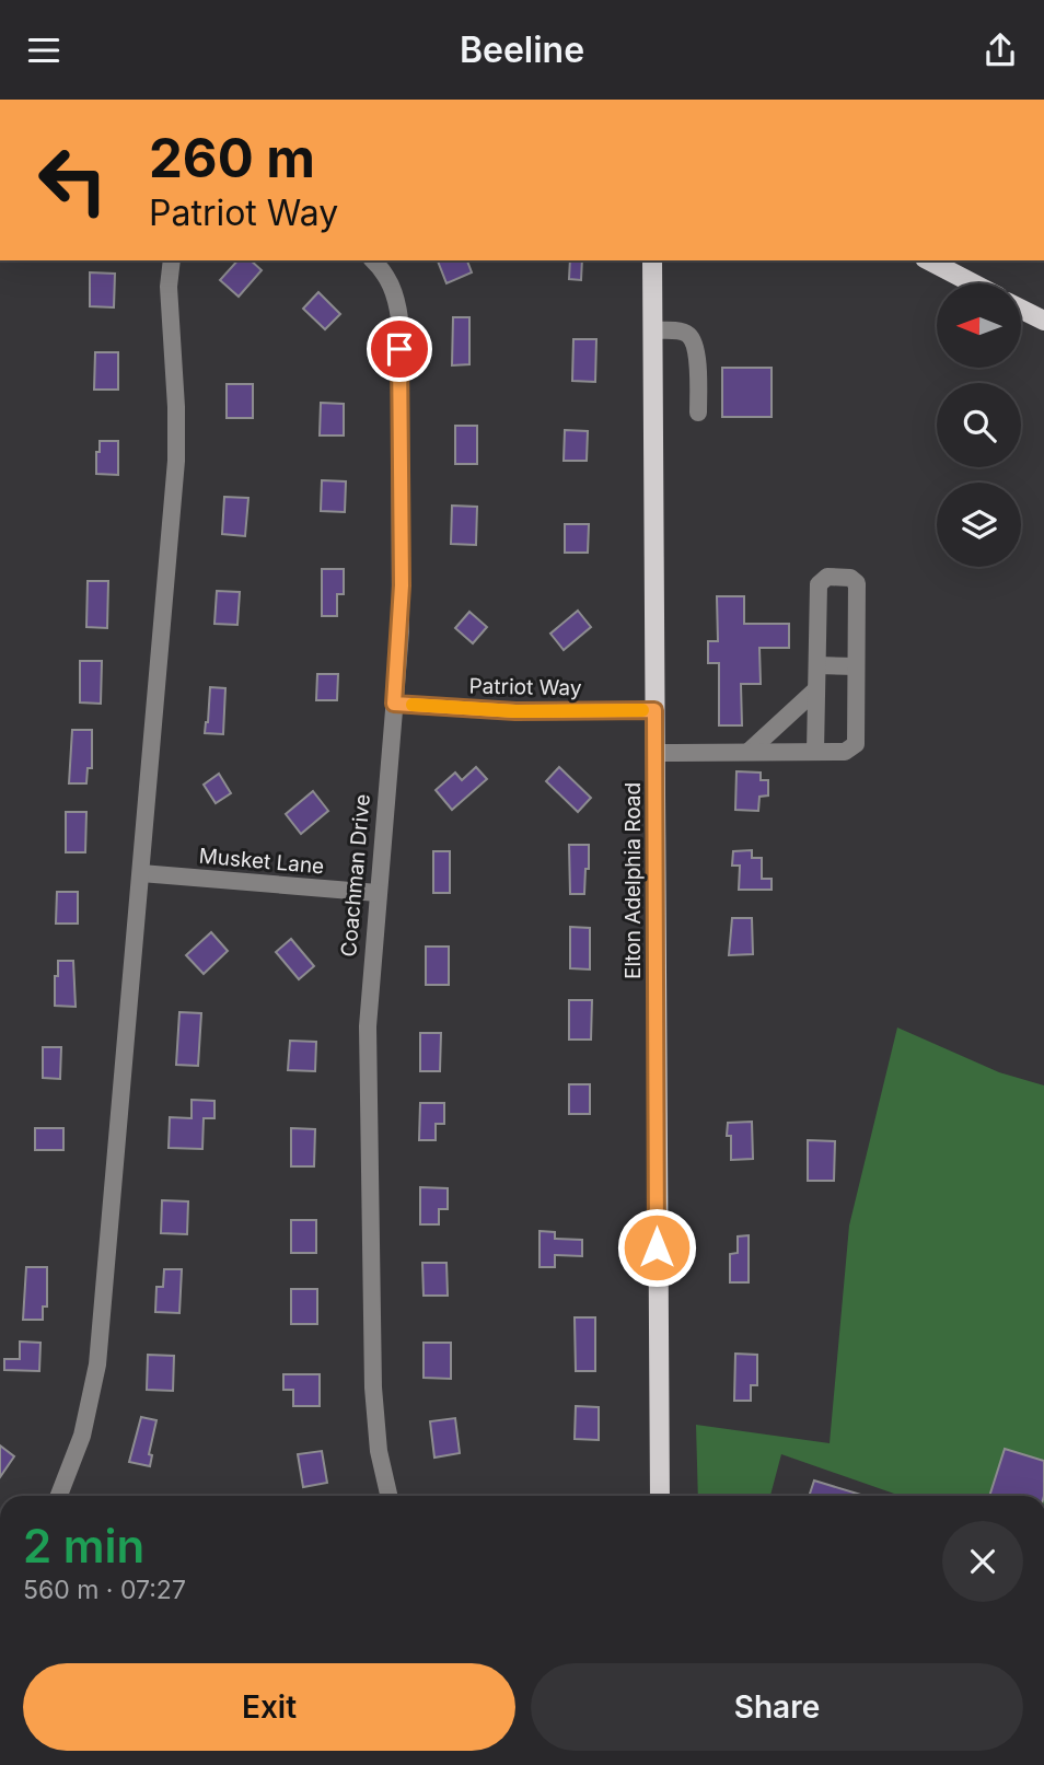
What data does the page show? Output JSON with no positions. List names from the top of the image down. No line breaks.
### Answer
{"streets":{"main road":["Elton Adelphia Road"],"street":["Patriot Way","Musket Lane","Coachman Drive"]},"crossings":[["Patriot Way","Coachman Drive"],["Patriot Way","Elton Adelphia Road"],["Musket Lane","Coachman Drive"]],"north":"left","page":{"header":"Beeline","turn":["260 m","Patriot Way"],"heading":["2 min","560 m · 07:27"],"buttons":["Exit","Share"]}}
